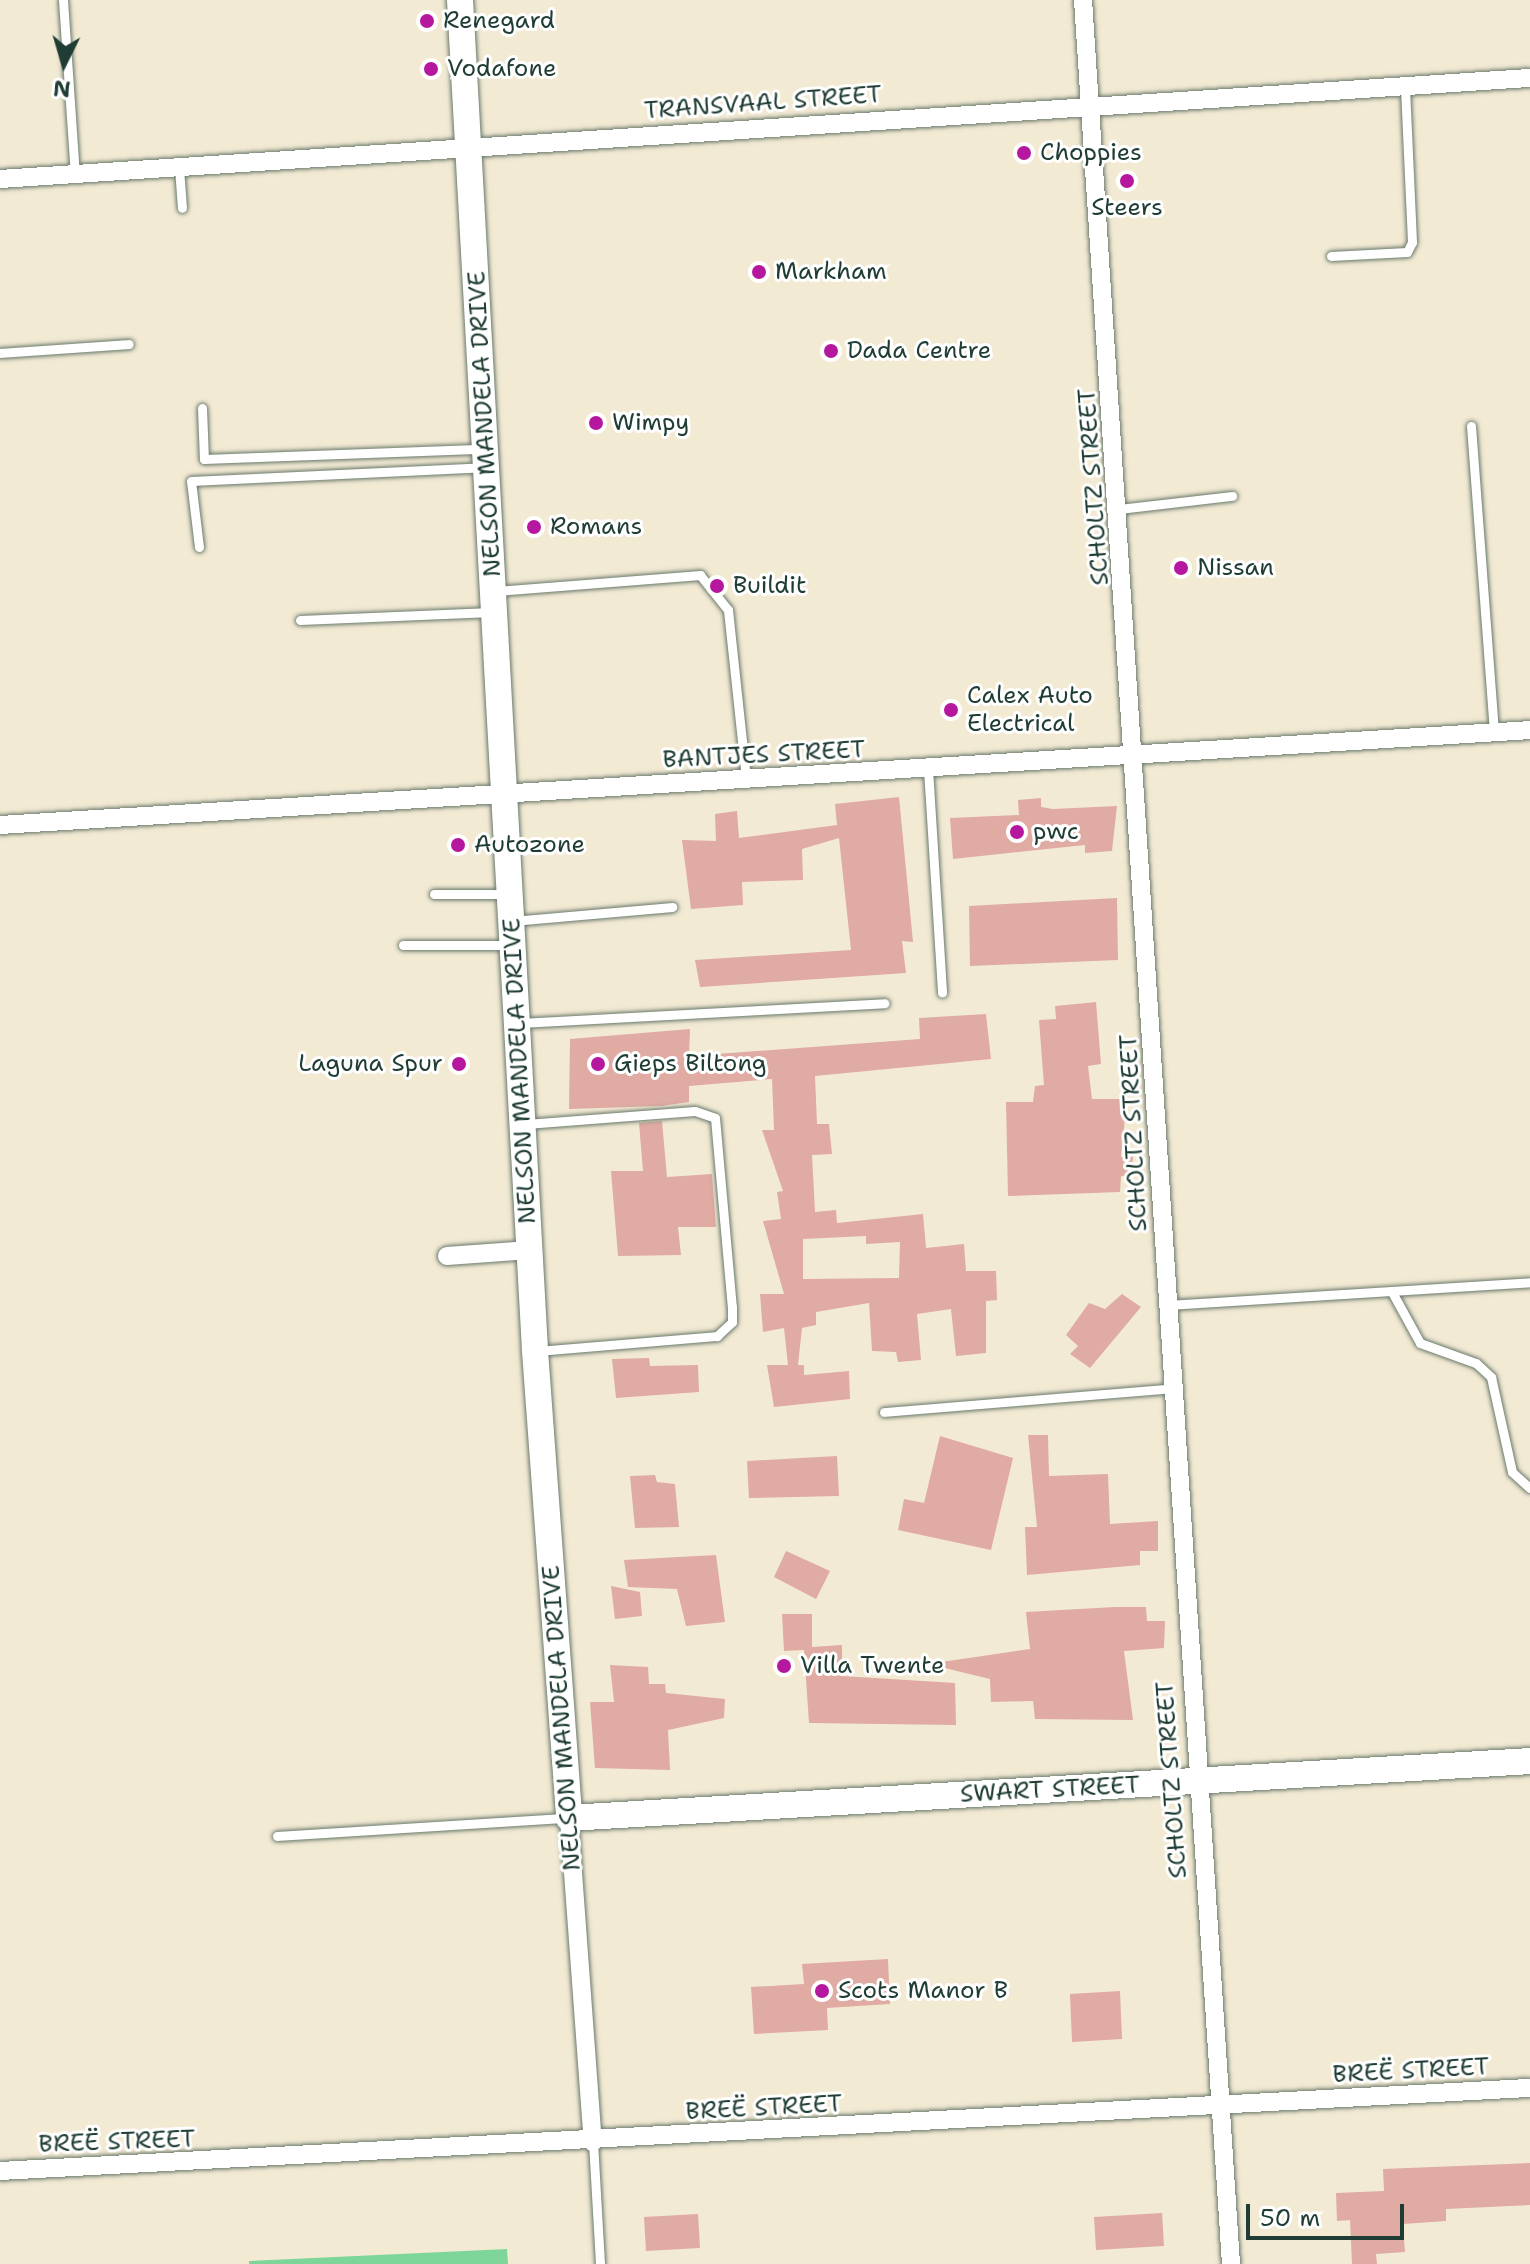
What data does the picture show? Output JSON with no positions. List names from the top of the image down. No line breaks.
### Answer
{"streets":{"main road":["NELSON MANDELA DRIVE","SWART STREET"],"street":["TRANSVAAL STREET","SCHOLTZ STREET","BANTJES STREET","BREË STREET"]},"crossings":[["TRANSVAAL STREET","NELSON MANDELA DRIVE"],["TRANSVAAL STREET","SCHOLTZ STREET"],["NELSON MANDELA DRIVE","BANTJES STREET"],["NELSON MANDELA DRIVE","SWART STREET"],["NELSON MANDELA DRIVE","BREË STREET"],["SCHOLTZ STREET","BANTJES STREET"],["SCHOLTZ STREET","SWART STREET"],["SCHOLTZ STREET","BREË STREET"]],"places":["Renegard","Vodafone","Choppies","Steers","Markham","Dada Centre","Wimpy","Romans","Nissan","Buildit","Calex Auto Electrical","pwc","Autozone","Laguna Spur","Gieps Biltong","Villa Twente","Scots Manor B"],"scale_bar":"50 m","north":"bottom"}
